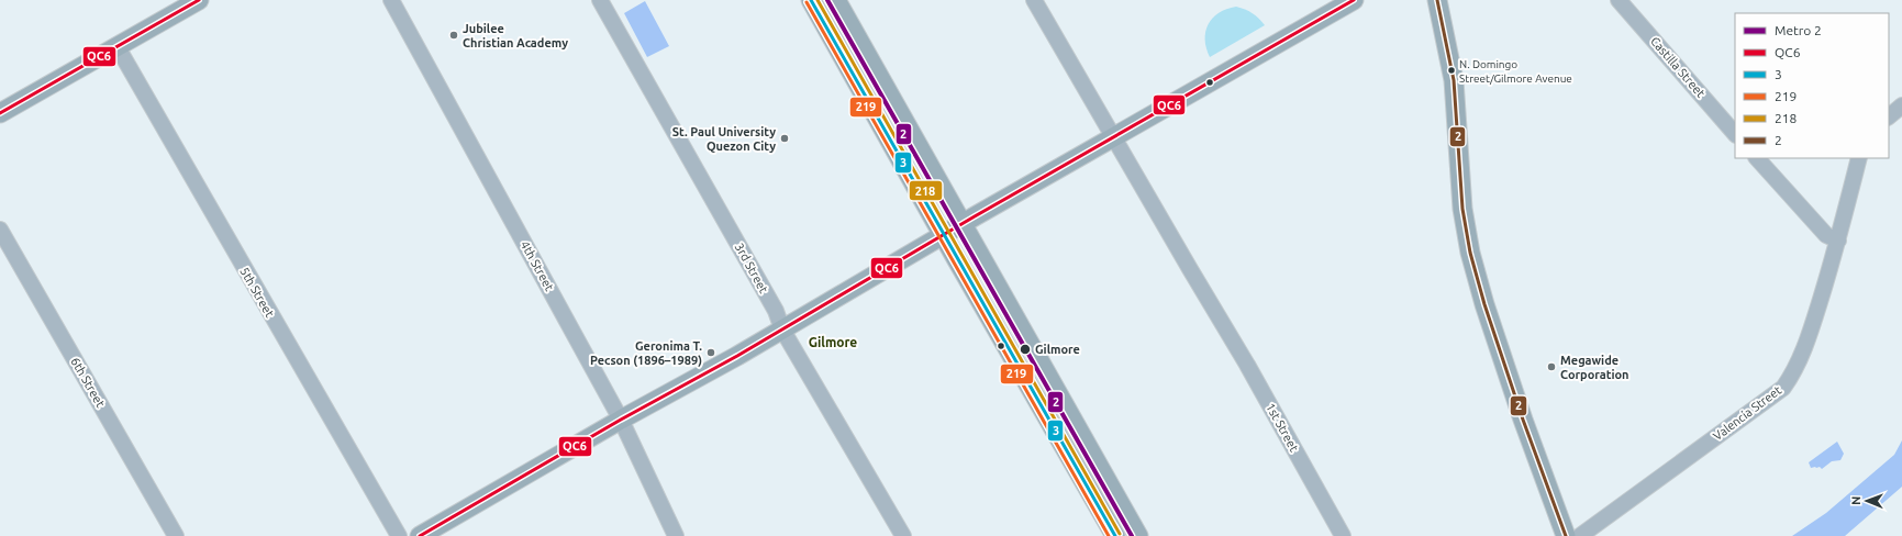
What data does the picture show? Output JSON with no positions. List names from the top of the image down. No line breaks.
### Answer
{"streets":{"street":["Castilla Street","4th Street","3rd Street","5th Street","6th Street","Valencia Street","1st Street"]},"districts":["Gilmore"],"places":["Jubilee Christian Academy","N. Domingo Street/Gilmore Avenue","St. Paul University Quezon City","Gilmore","Geronima T. Pecson (1896–1989)","Megawide Corporation"],"lines":["metro line 2","transit line QC6","transit line 3","transit line 218","transit line 2","transit line 219"],"legend":["Metro 2","QC6","3","219","218","2"],"north":"left"}
